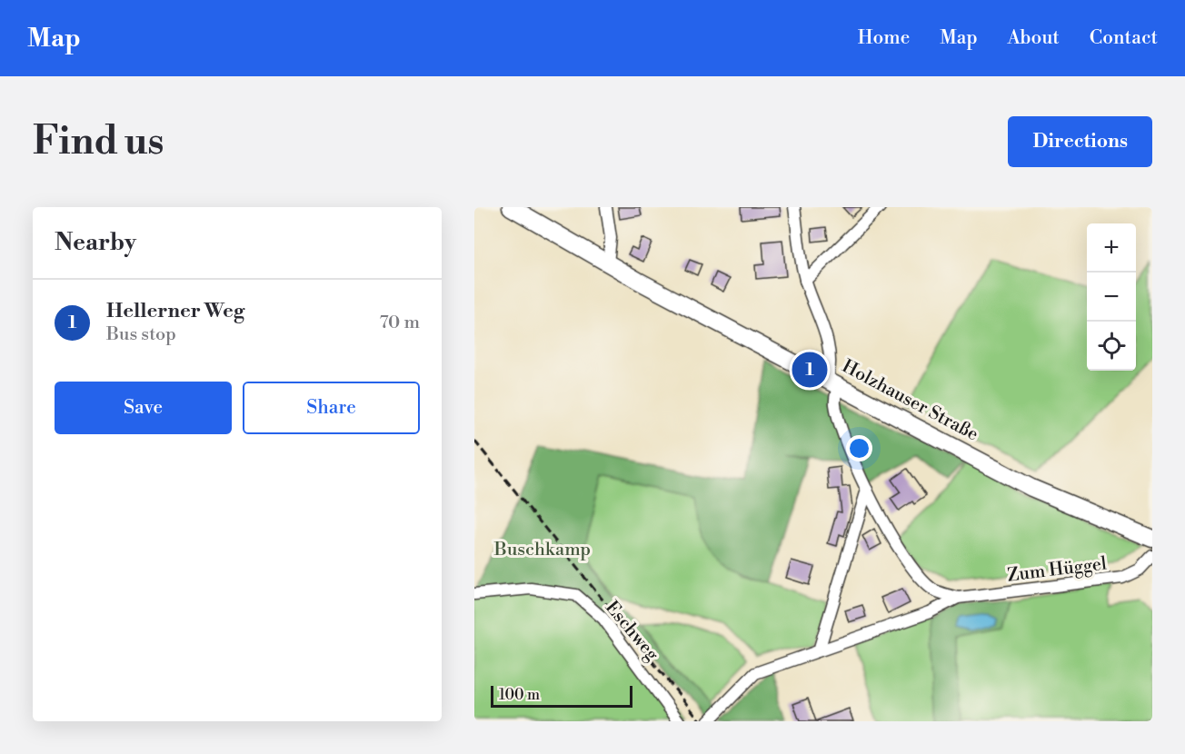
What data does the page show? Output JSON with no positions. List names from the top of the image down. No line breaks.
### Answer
{"streets":{"street":["Holzhauser Straße","Zum Hüggel","Eschweg"]},"parks":["Buschkamp"],"scale_bar":"100 m","page":{"header":"Map","nav":["Home","Map","About","Contact"],"buttons":["Directions",["Save","Share"]],"title":"Find us","heading":"Nearby","map_buttons":["+","−"],"list":[{"mark":"1","name":"Hellerner Weg","note":"Bus stop","value":"70 m"}],"pins":"1","scale":"100 m"}}
